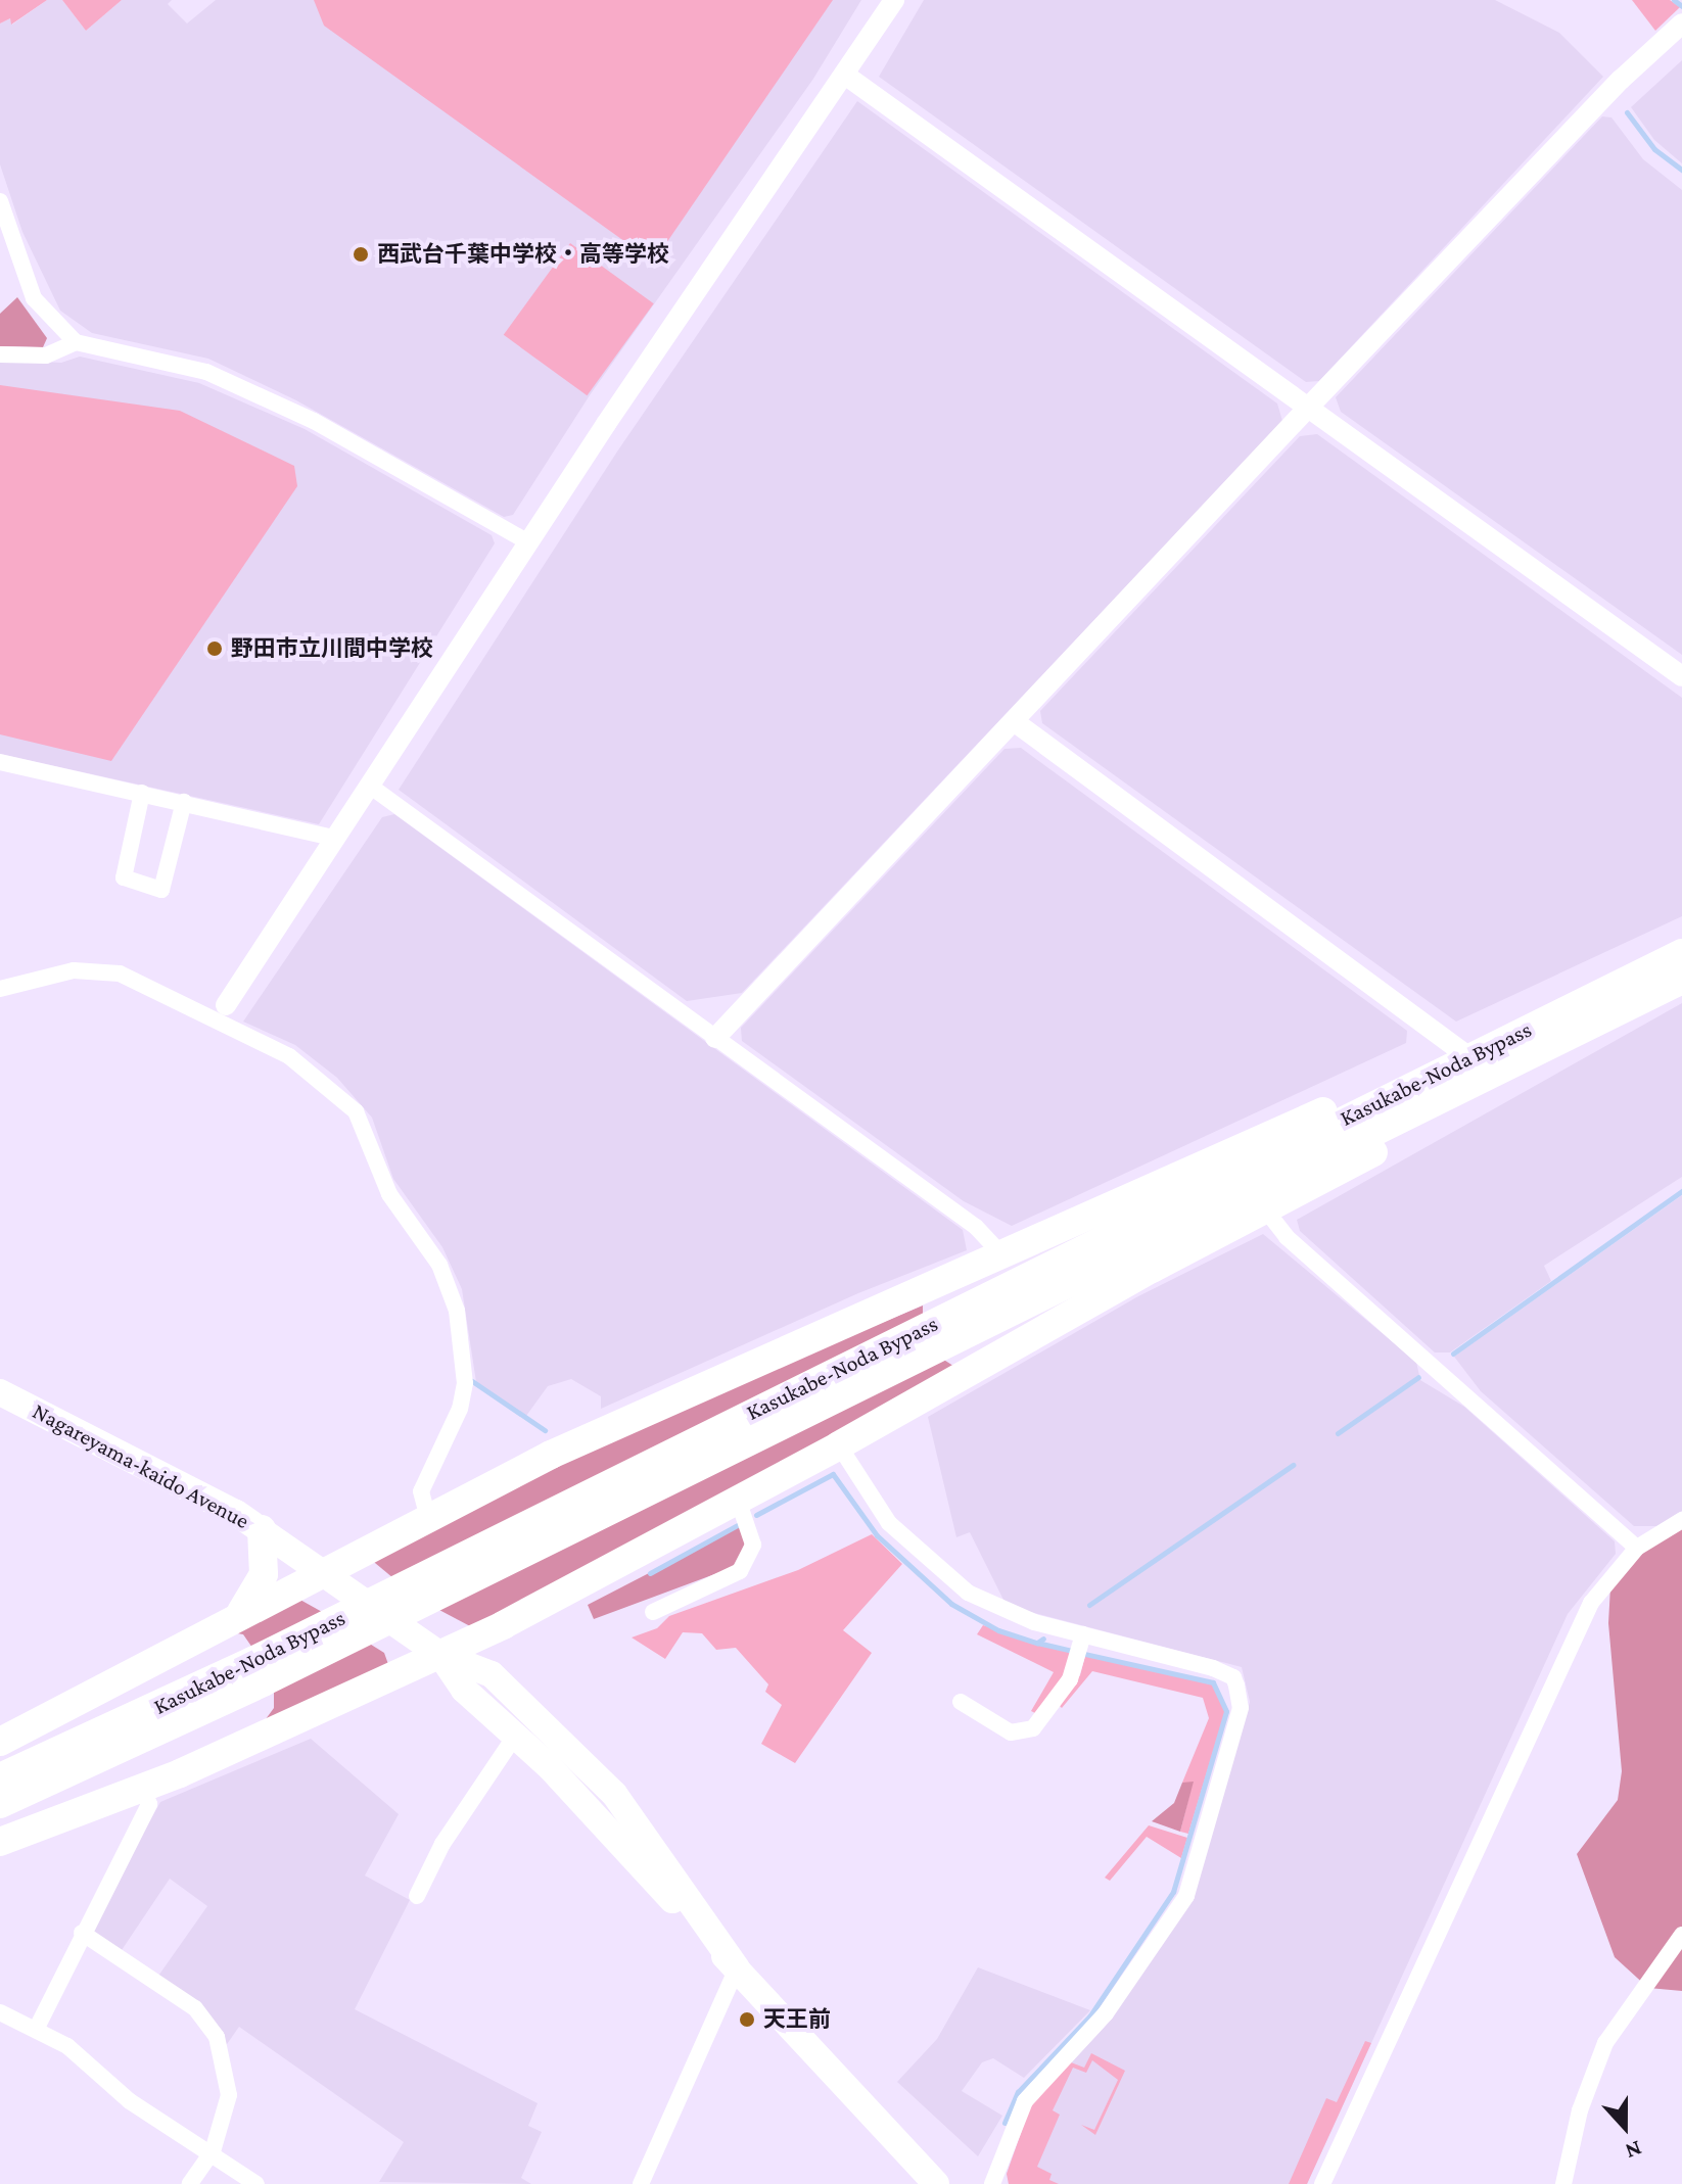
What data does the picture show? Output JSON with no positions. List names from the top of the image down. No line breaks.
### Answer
{"streets":{"highway":["Kasukabe-Noda Bypass"],"main road":["Nagareyama-kaido Avenue"]},"places":["西武台千葉中学校・高等学校","野田市立川間中学校","天王前"],"north":"bottom"}
